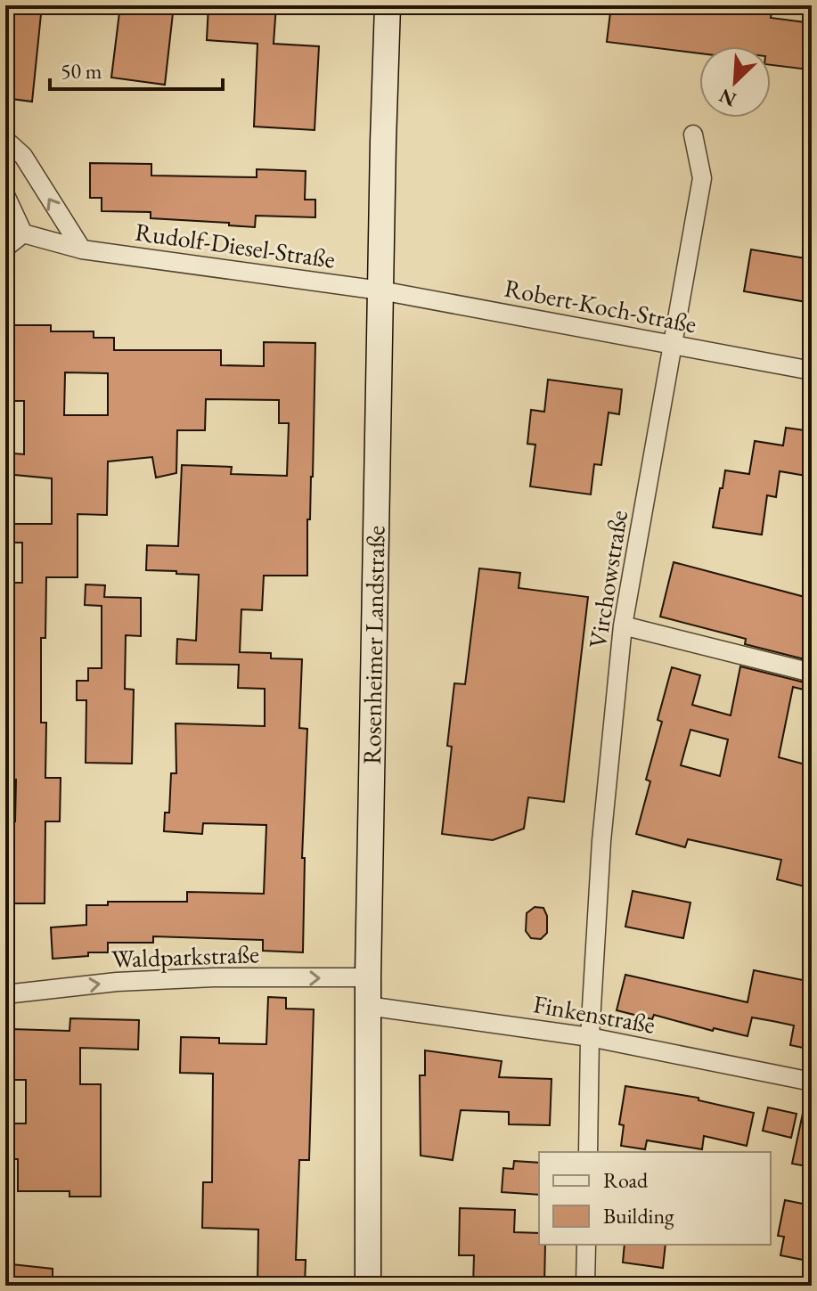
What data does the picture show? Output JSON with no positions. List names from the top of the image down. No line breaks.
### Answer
{"streets":{"main road":["Rosenheimer Landstraße"],"street":["Rudolf-Diesel-Straße","Robert-Koch-Straße","Virchowstraße","Waldparkstraße","Finkenstraße"]},"crossings":[["Rudolf-Diesel-Straße","Robert-Koch-Straße"],["Rudolf-Diesel-Straße","Rosenheimer Landstraße"],["Robert-Koch-Straße","Virchowstraße"],["Robert-Koch-Straße","Rosenheimer Landstraße"],["Virchowstraße","Finkenstraße"],["Rosenheimer Landstraße","Waldparkstraße"],["Rosenheimer Landstraße","Finkenstraße"]],"one_way":["Waldparkstraße"],"legend":["Road","Building"],"scale_bar":"50 m","north":"bottom left"}
